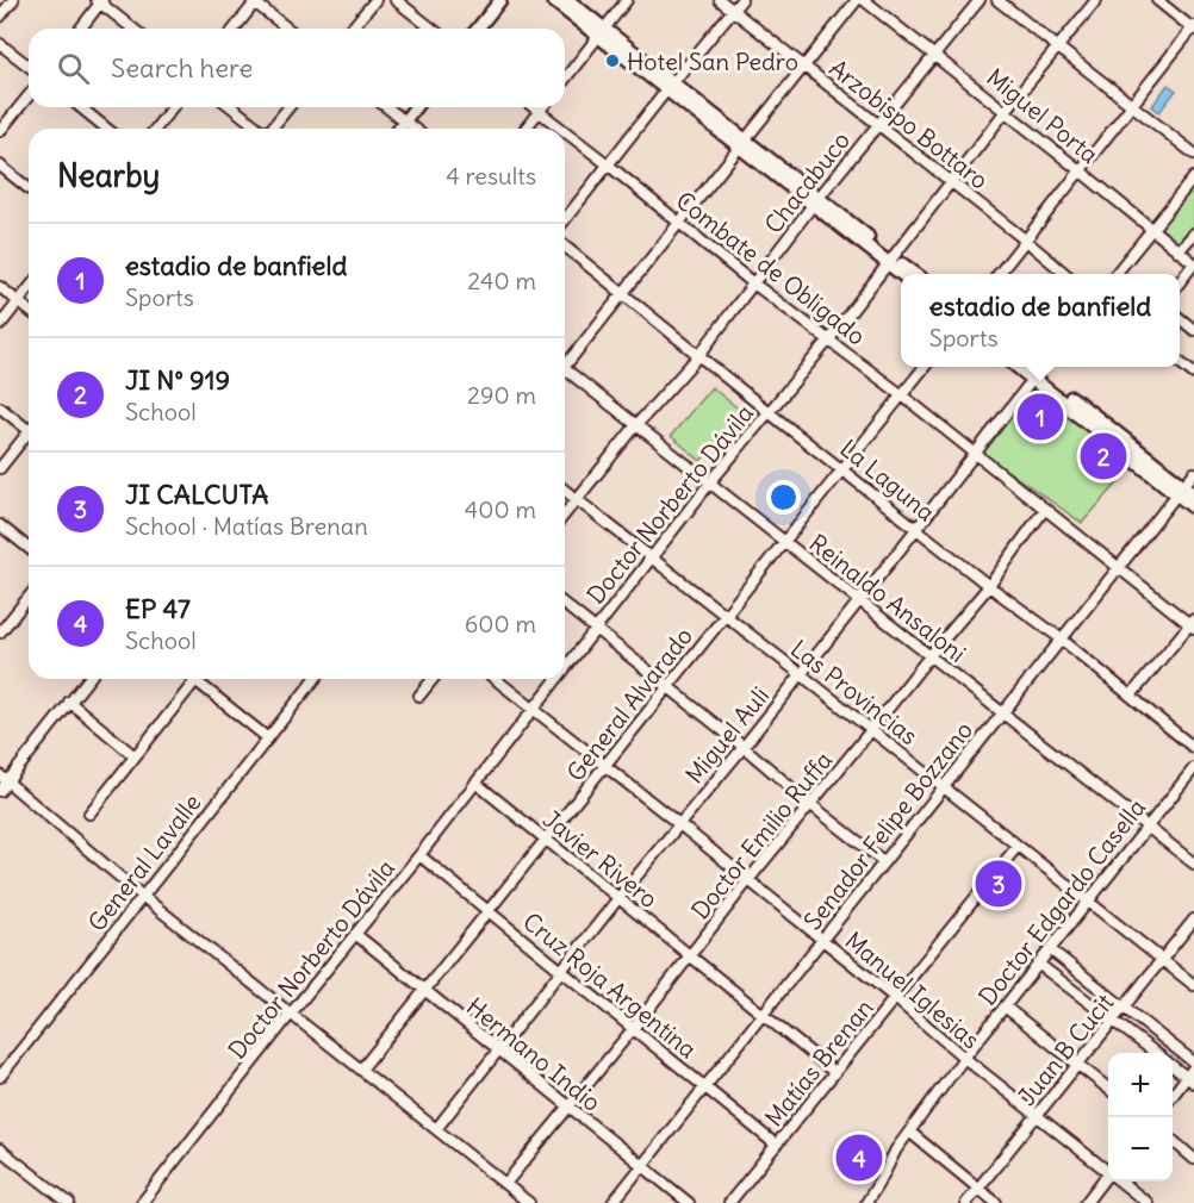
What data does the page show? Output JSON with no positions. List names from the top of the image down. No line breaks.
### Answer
{"streets":{"street":["Miguel Porta","Arzobispo Bottaro","Chacabuco","Combate de Obligado","La Laguna","Doctor Norberto Dávila","Reinaldo Ansaloni","Las Provincias","General Alvarado","Miguel Auli","Senador Felipe Bozzano","Doctor Emilio Ruffa","Javier Rivero","General Lavalle","Doctor Edgardo Casella","Cruz Roja Argentina","Manuel Iglesias","Juan B Cucit","Hermano Indio","Matías Brenan"]},"crossings":[["Miguel Porta","Chacabuco"],["Miguel Porta","Doctor Norberto Dávila"],["Arzobispo Bottaro","Chacabuco"],["Arzobispo Bottaro","Doctor Norberto Dávila"],["Chacabuco","Combate de Obligado"],["Chacabuco","La Laguna"],["Chacabuco","Reinaldo Ansaloni"],["Chacabuco","Las Provincias"],["Combate de Obligado","Doctor Norberto Dávila"],["Combate de Obligado","General Alvarado"],["Combate de Obligado","Miguel Auli"],["Combate de Obligado","Senador Felipe Bozzano"],["Combate de Obligado","Doctor Emilio Ruffa"],["La Laguna","Doctor Norberto Dávila"],["La Laguna","General Alvarado"],["La Laguna","Miguel Auli"],["La Laguna","Senador Felipe Bozzano"],["La Laguna","Doctor Emilio Ruffa"],["Doctor Norberto Dávila","Reinaldo Ansaloni"],["Doctor Norberto Dávila","Las Provincias"],["Doctor Norberto Dávila","Javier Rivero"],["Doctor Norberto Dávila","Cruz Roja Argentina"],["Doctor Norberto Dávila","Manuel Iglesias"],["Doctor Norberto Dávila","Hermano Indio"],["Reinaldo Ansaloni","General Alvarado"],["Reinaldo Ansaloni","Miguel Auli"],["Reinaldo Ansaloni","Senador Felipe Bozzano"],["Reinaldo Ansaloni","Doctor Emilio Ruffa"],["Reinaldo Ansaloni","Doctor Edgardo Casella"],["Las Provincias","General Alvarado"],["Las Provincias","Miguel Auli"],["Las Provincias","Senador Felipe Bozzano"],["Las Provincias","Doctor Emilio Ruffa"],["Las Provincias","Doctor Edgardo Casella"],["Las Provincias","Juan B Cucit"],["Las Provincias","Matías Brenan"],["General Alvarado","Javier Rivero"],["General Alvarado","Cruz Roja Argentina"],["General Alvarado","Manuel Iglesias"],["General Alvarado","Hermano Indio"],["Miguel Auli","Javier Rivero"],["Miguel Auli","Cruz Roja Argentina"],["Miguel Auli","Manuel Iglesias"],["Miguel Auli","Hermano Indio"],["Senador Felipe Bozzano","Javier Rivero"],["Senador Felipe Bozzano","Cruz Roja Argentina"],["Senador Felipe Bozzano","Manuel Iglesias"],["Senador Felipe Bozzano","Hermano Indio"],["Doctor Emilio Ruffa","Javier Rivero"],["Doctor Emilio Ruffa","Cruz Roja Argentina"],["Doctor Emilio Ruffa","Manuel Iglesias"],["Doctor Emilio Ruffa","Hermano Indio"],["Javier Rivero","Matías Brenan"],["Doctor Edgardo Casella","Manuel Iglesias"],["Cruz Roja Argentina","Matías Brenan"],["Manuel Iglesias","Juan B Cucit"],["Manuel Iglesias","Matías Brenan"]],"places":["Hotel San Pedro"],"page":{"search":"Search here","heading":["Nearby","4 results"],"list":[{"mark":"1","name":"estadio de banfield","note":"Sports","value":"240 m"},{"mark":"2","name":"JI N° 919","note":"School","value":"290 m"},{"mark":"3","name":"JI CALCUTA","note":"School · Matías Brenan","value":"400 m"},{"mark":"4","name":"EP 47","note":"School","value":"600 m"}],"popup":["estadio de banfield","Sports"],"pins":["1","2","3","4"],"map_buttons":["+","−"]}}
